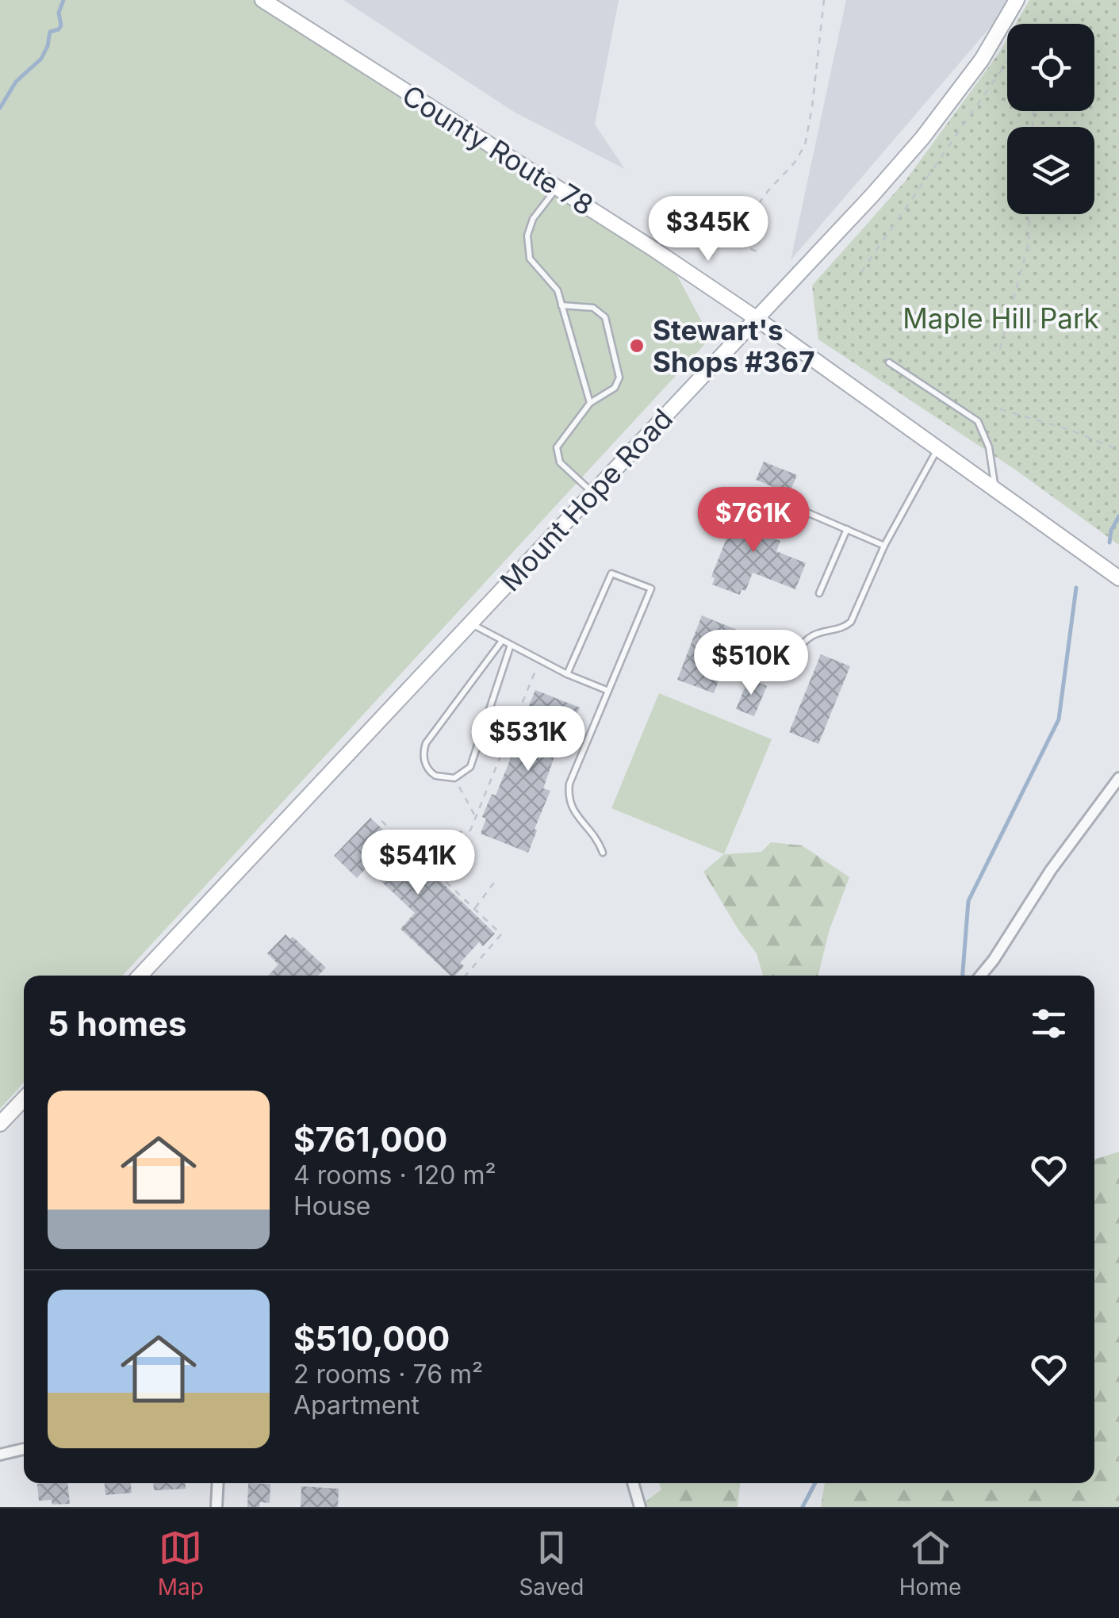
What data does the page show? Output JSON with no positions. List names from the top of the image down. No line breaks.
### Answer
{"streets":{"street":["County Route 78","Mount Hope Road"]},"crossings":[["County Route 78","Mount Hope Road"]],"parks":["Maple Hill Park"],"places":["Stewart's Shops #367"],"page":{"price":["$345K","$761K","$510K","$531K","$541K"],"heading":"5 homes","list":[{"name":"$761,000","note":"4 rooms · 120 m² · House"},{"name":"$510,000","note":"2 rooms · 76 m² · Apartment"}],"tabs":["Map","Saved","Home"]}}
